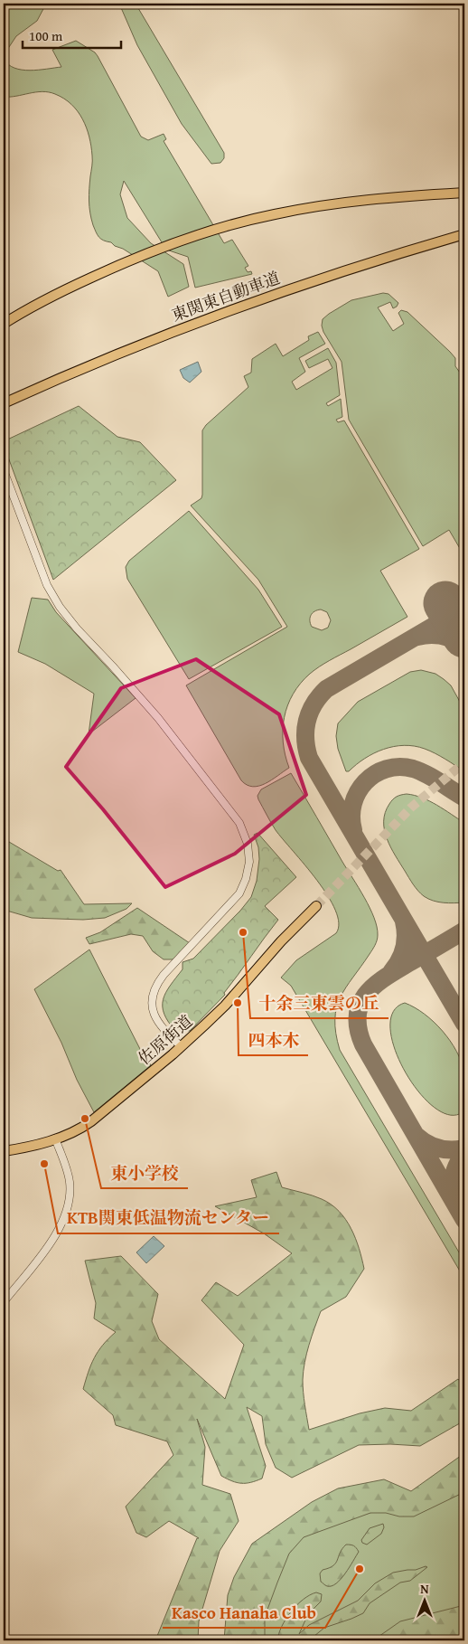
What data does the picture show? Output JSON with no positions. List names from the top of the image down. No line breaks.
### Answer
{"streets":{"highway":["東関東自動車道","佐原街道"]},"places":["十余三東雲の丘","四本木","東小学校","KTB関東低温物流センター","Kasco Hanaha Club"],"scale_bar":"100 m","north":"top"}
